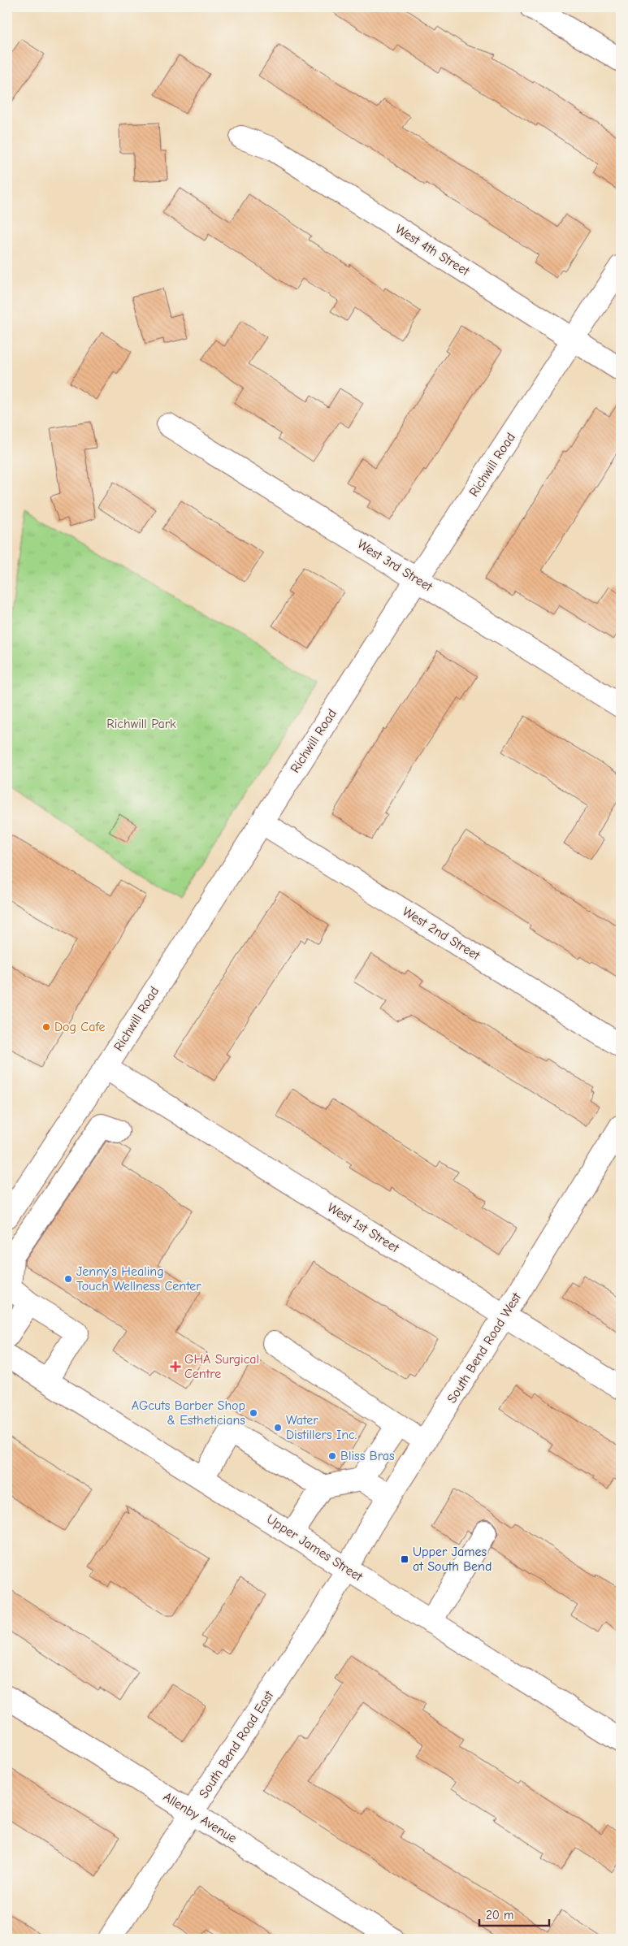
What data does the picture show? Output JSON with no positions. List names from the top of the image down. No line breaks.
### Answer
{"streets":{"street":["West 4th Street","Richwill Road","West 3rd Street","West 2nd Street","West 1st Street","South Bend Road West","Upper James Street","South Bend Road East","Allenby Avenue"]},"crossings":[["West 4th Street","Richwill Road"],["Richwill Road","West 3rd Street"],["Richwill Road","West 2nd Street"],["Richwill Road","West 1st Street"],["West 1st Street","South Bend Road West"],["South Bend Road West","Upper James Street"],["South Bend Road West","South Bend Road East"],["Upper James Street","South Bend Road East"],["South Bend Road East","Allenby Avenue"]],"parks":["Richwill Park"],"places":{"other":["Dog Cafe","Jenny's Healing Touch Wellness Center","AGcuts Barber Shop & Estheticians","Water Distillers Inc.","Bliss Bras"],"health":["GHA Surgical Centre"],"transit":["Upper James at South Bend"]},"scale_bar":"20 m"}
